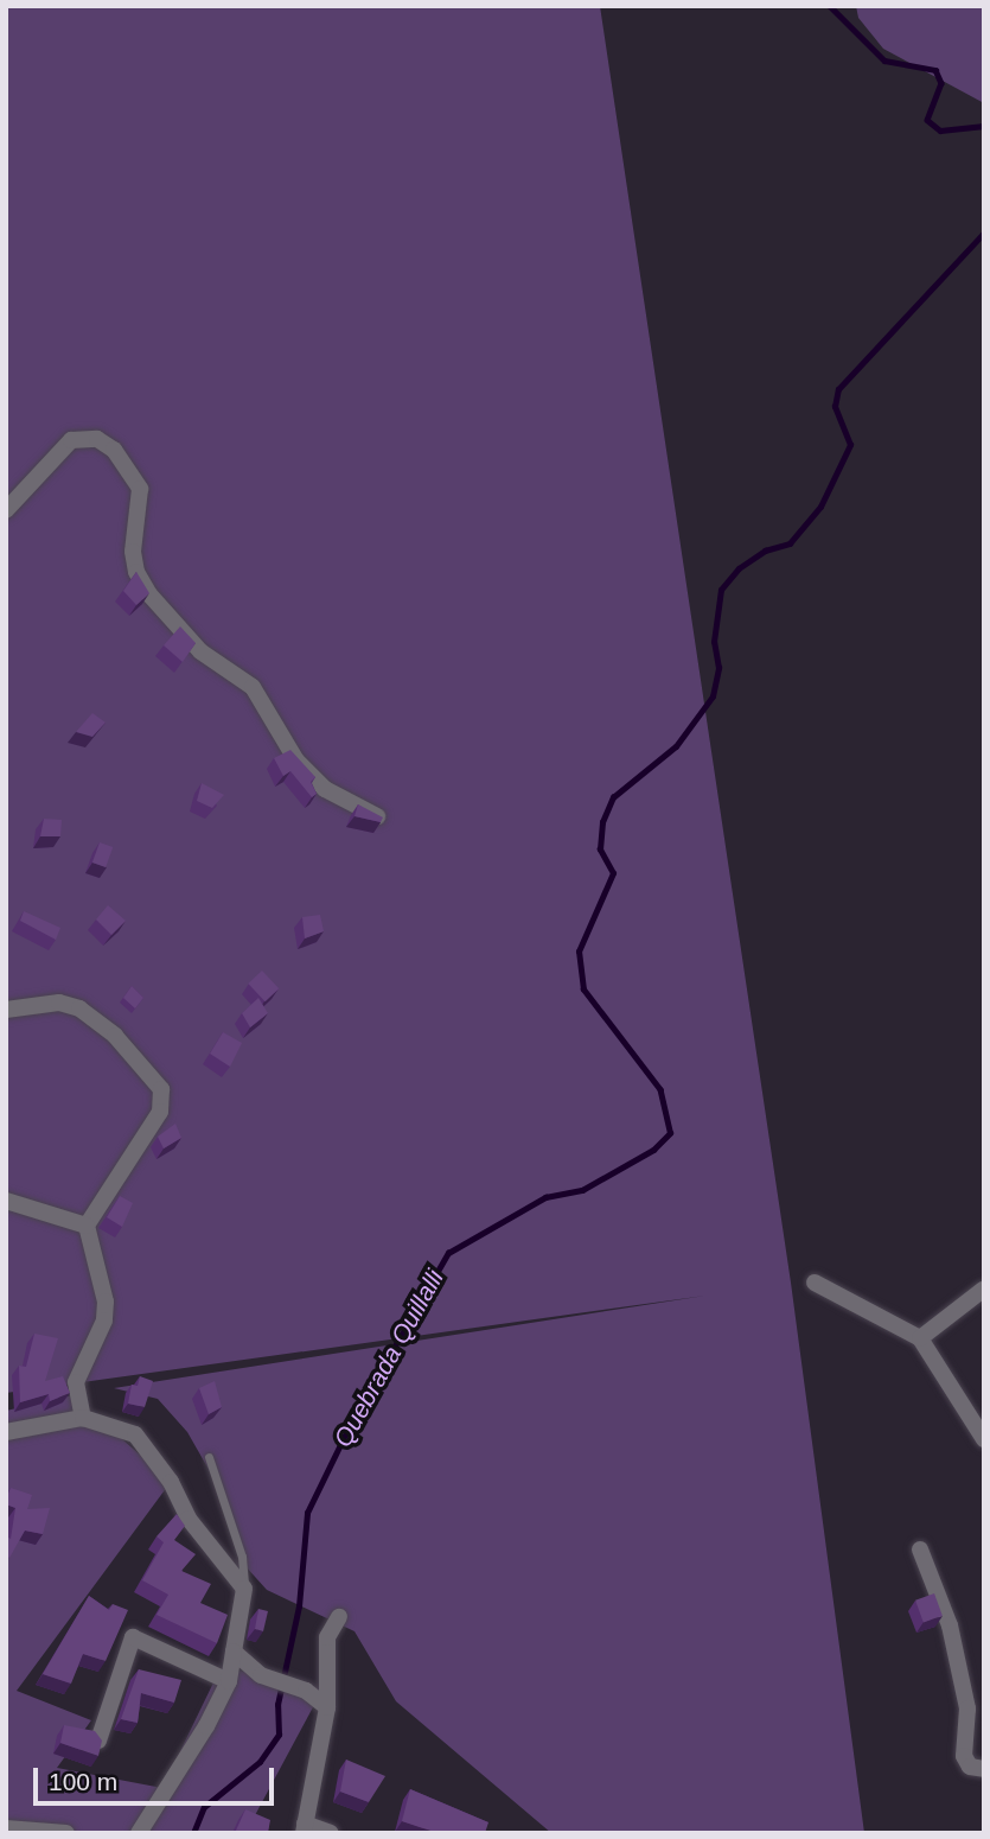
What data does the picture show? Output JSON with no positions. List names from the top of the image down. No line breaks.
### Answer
{"water":["Quebrada Quillalli"],"scale_bar":"100 m"}
